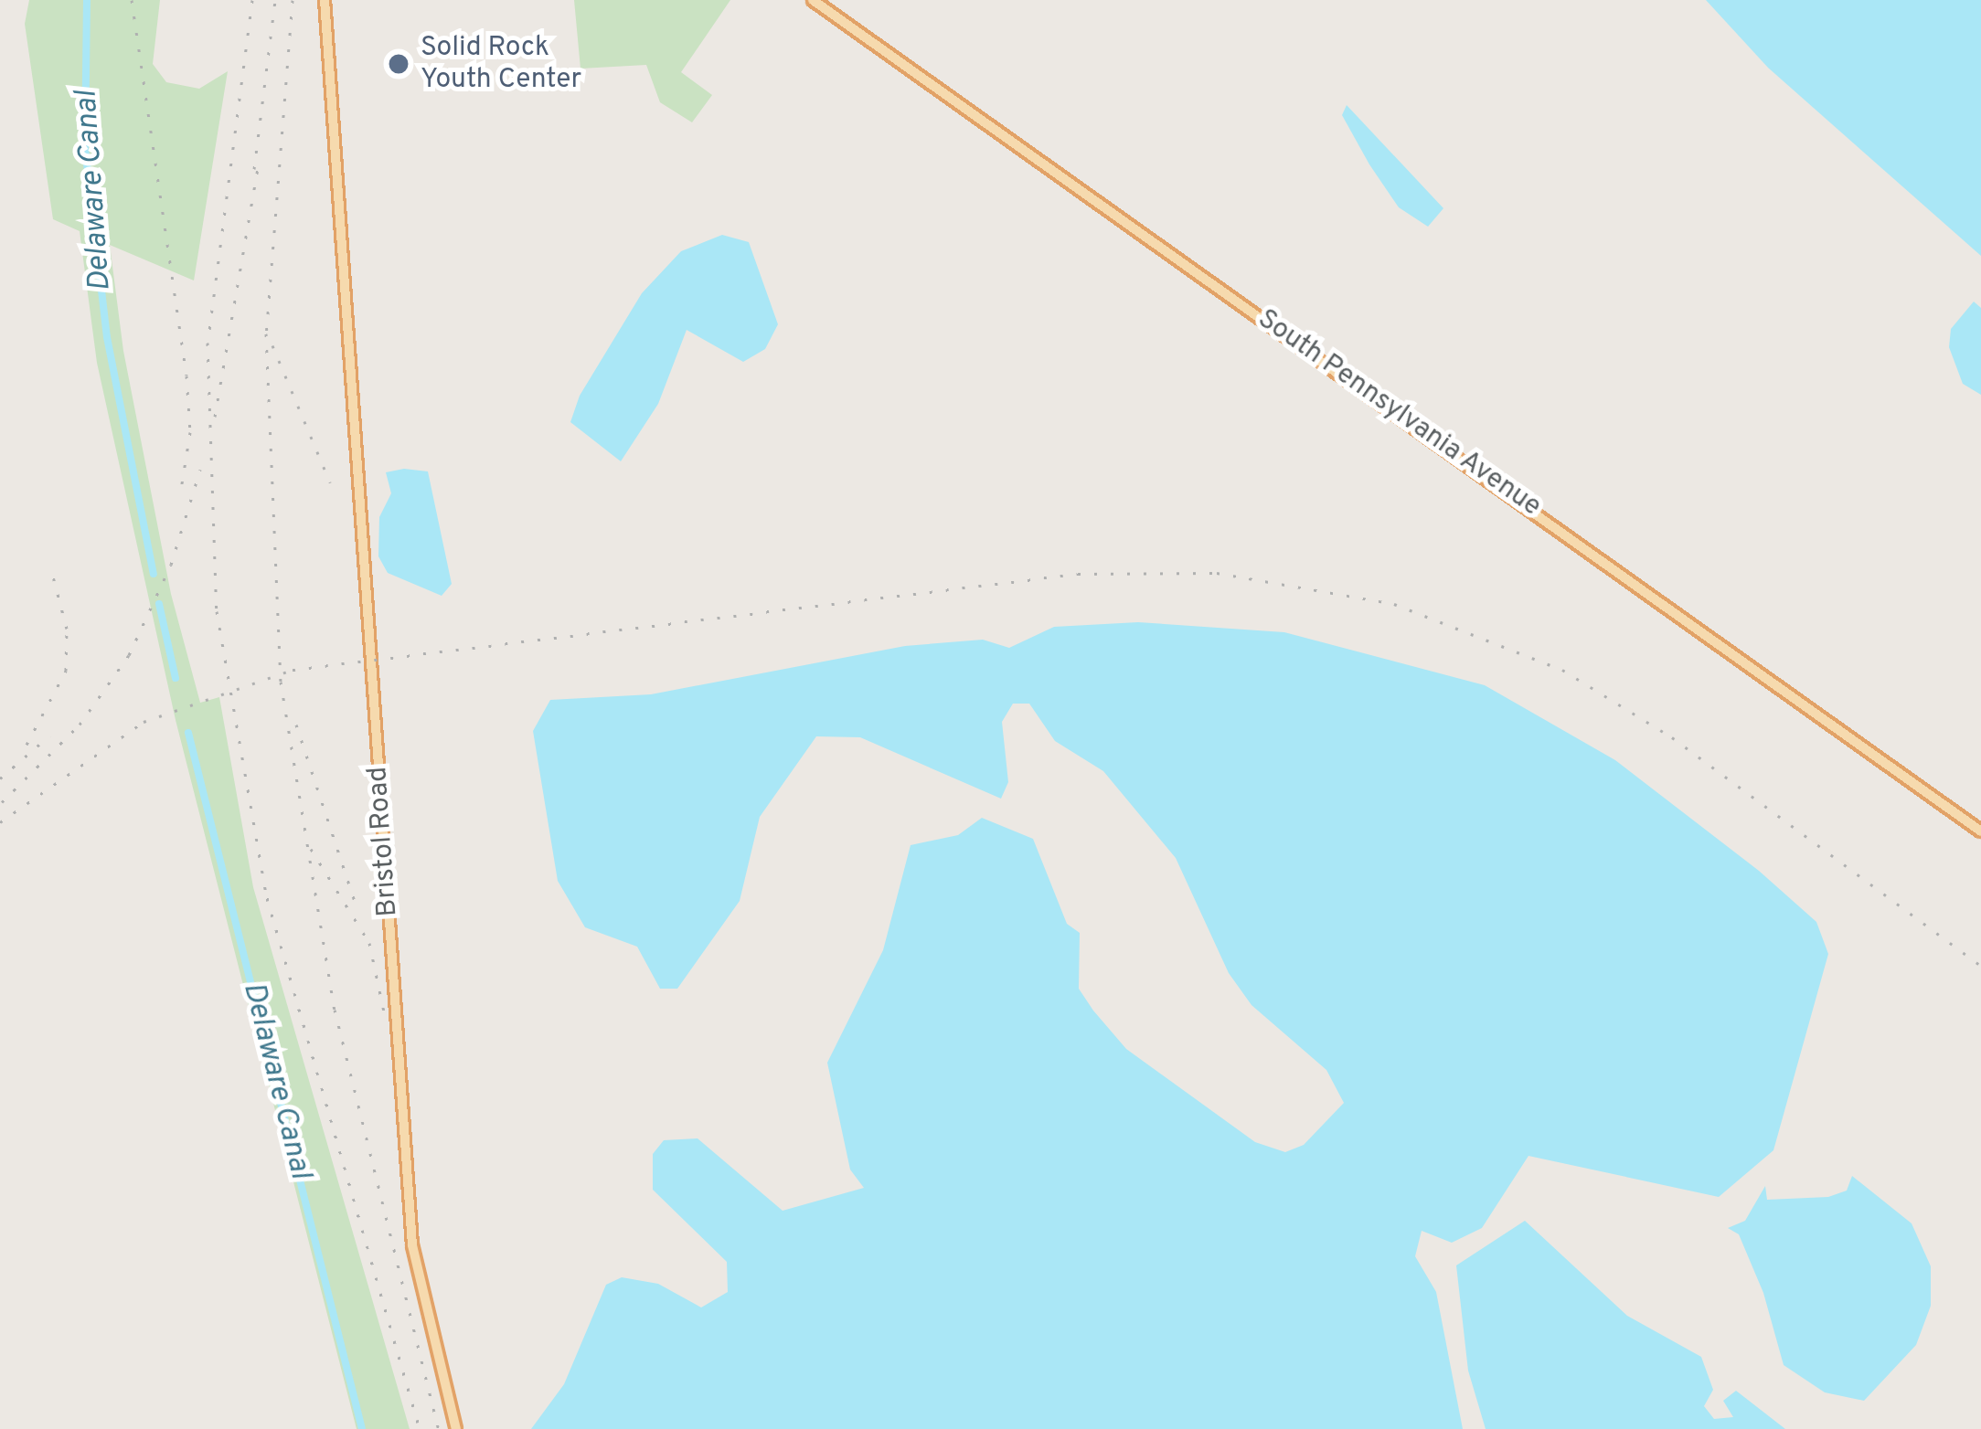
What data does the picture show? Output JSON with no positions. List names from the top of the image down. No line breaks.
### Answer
{"streets":{"main road":["South Pennsylvania Avenue","Bristol Road"]},"water":["Delaware Canal"],"places":["Solid Rock Youth Center"]}
